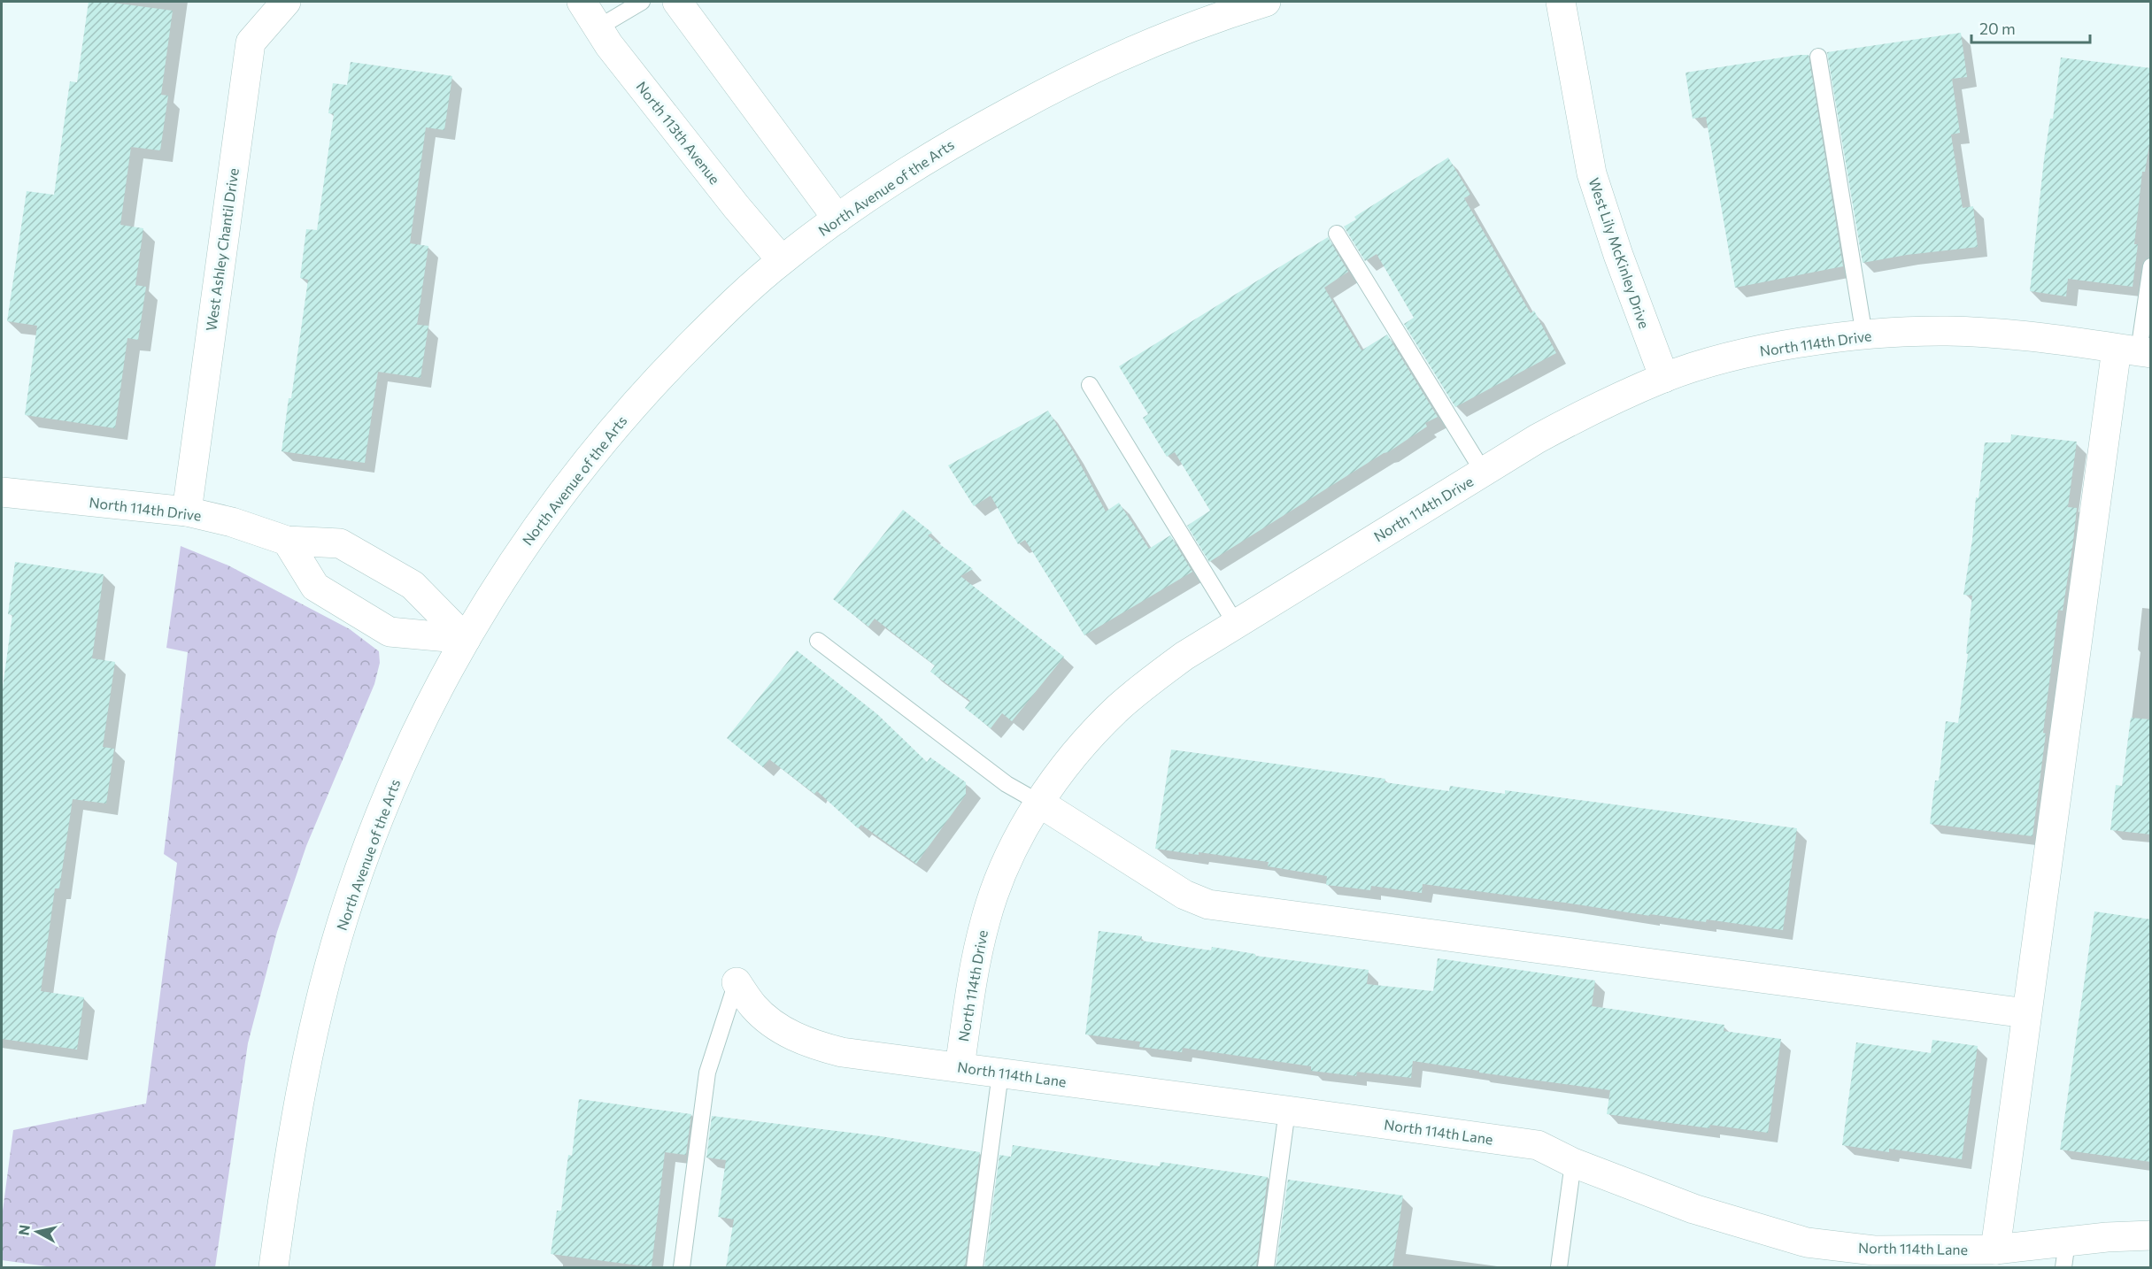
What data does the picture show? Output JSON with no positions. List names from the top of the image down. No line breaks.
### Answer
{"streets":{"street":["North 113th Avenue","North Avenue of the Arts","West Ashley Chantil Drive","West Lily McKinley Drive","North 114th Drive","North 114th Lane"]},"crossings":[["North 113th Avenue","North Avenue of the Arts"],["North Avenue of the Arts","North 114th Drive"],["West Ashley Chantil Drive","North 114th Drive"],["West Lily McKinley Drive","North 114th Drive"],["North 114th Drive","North 114th Lane"]],"scale_bar":"20 m","north":"left"}
